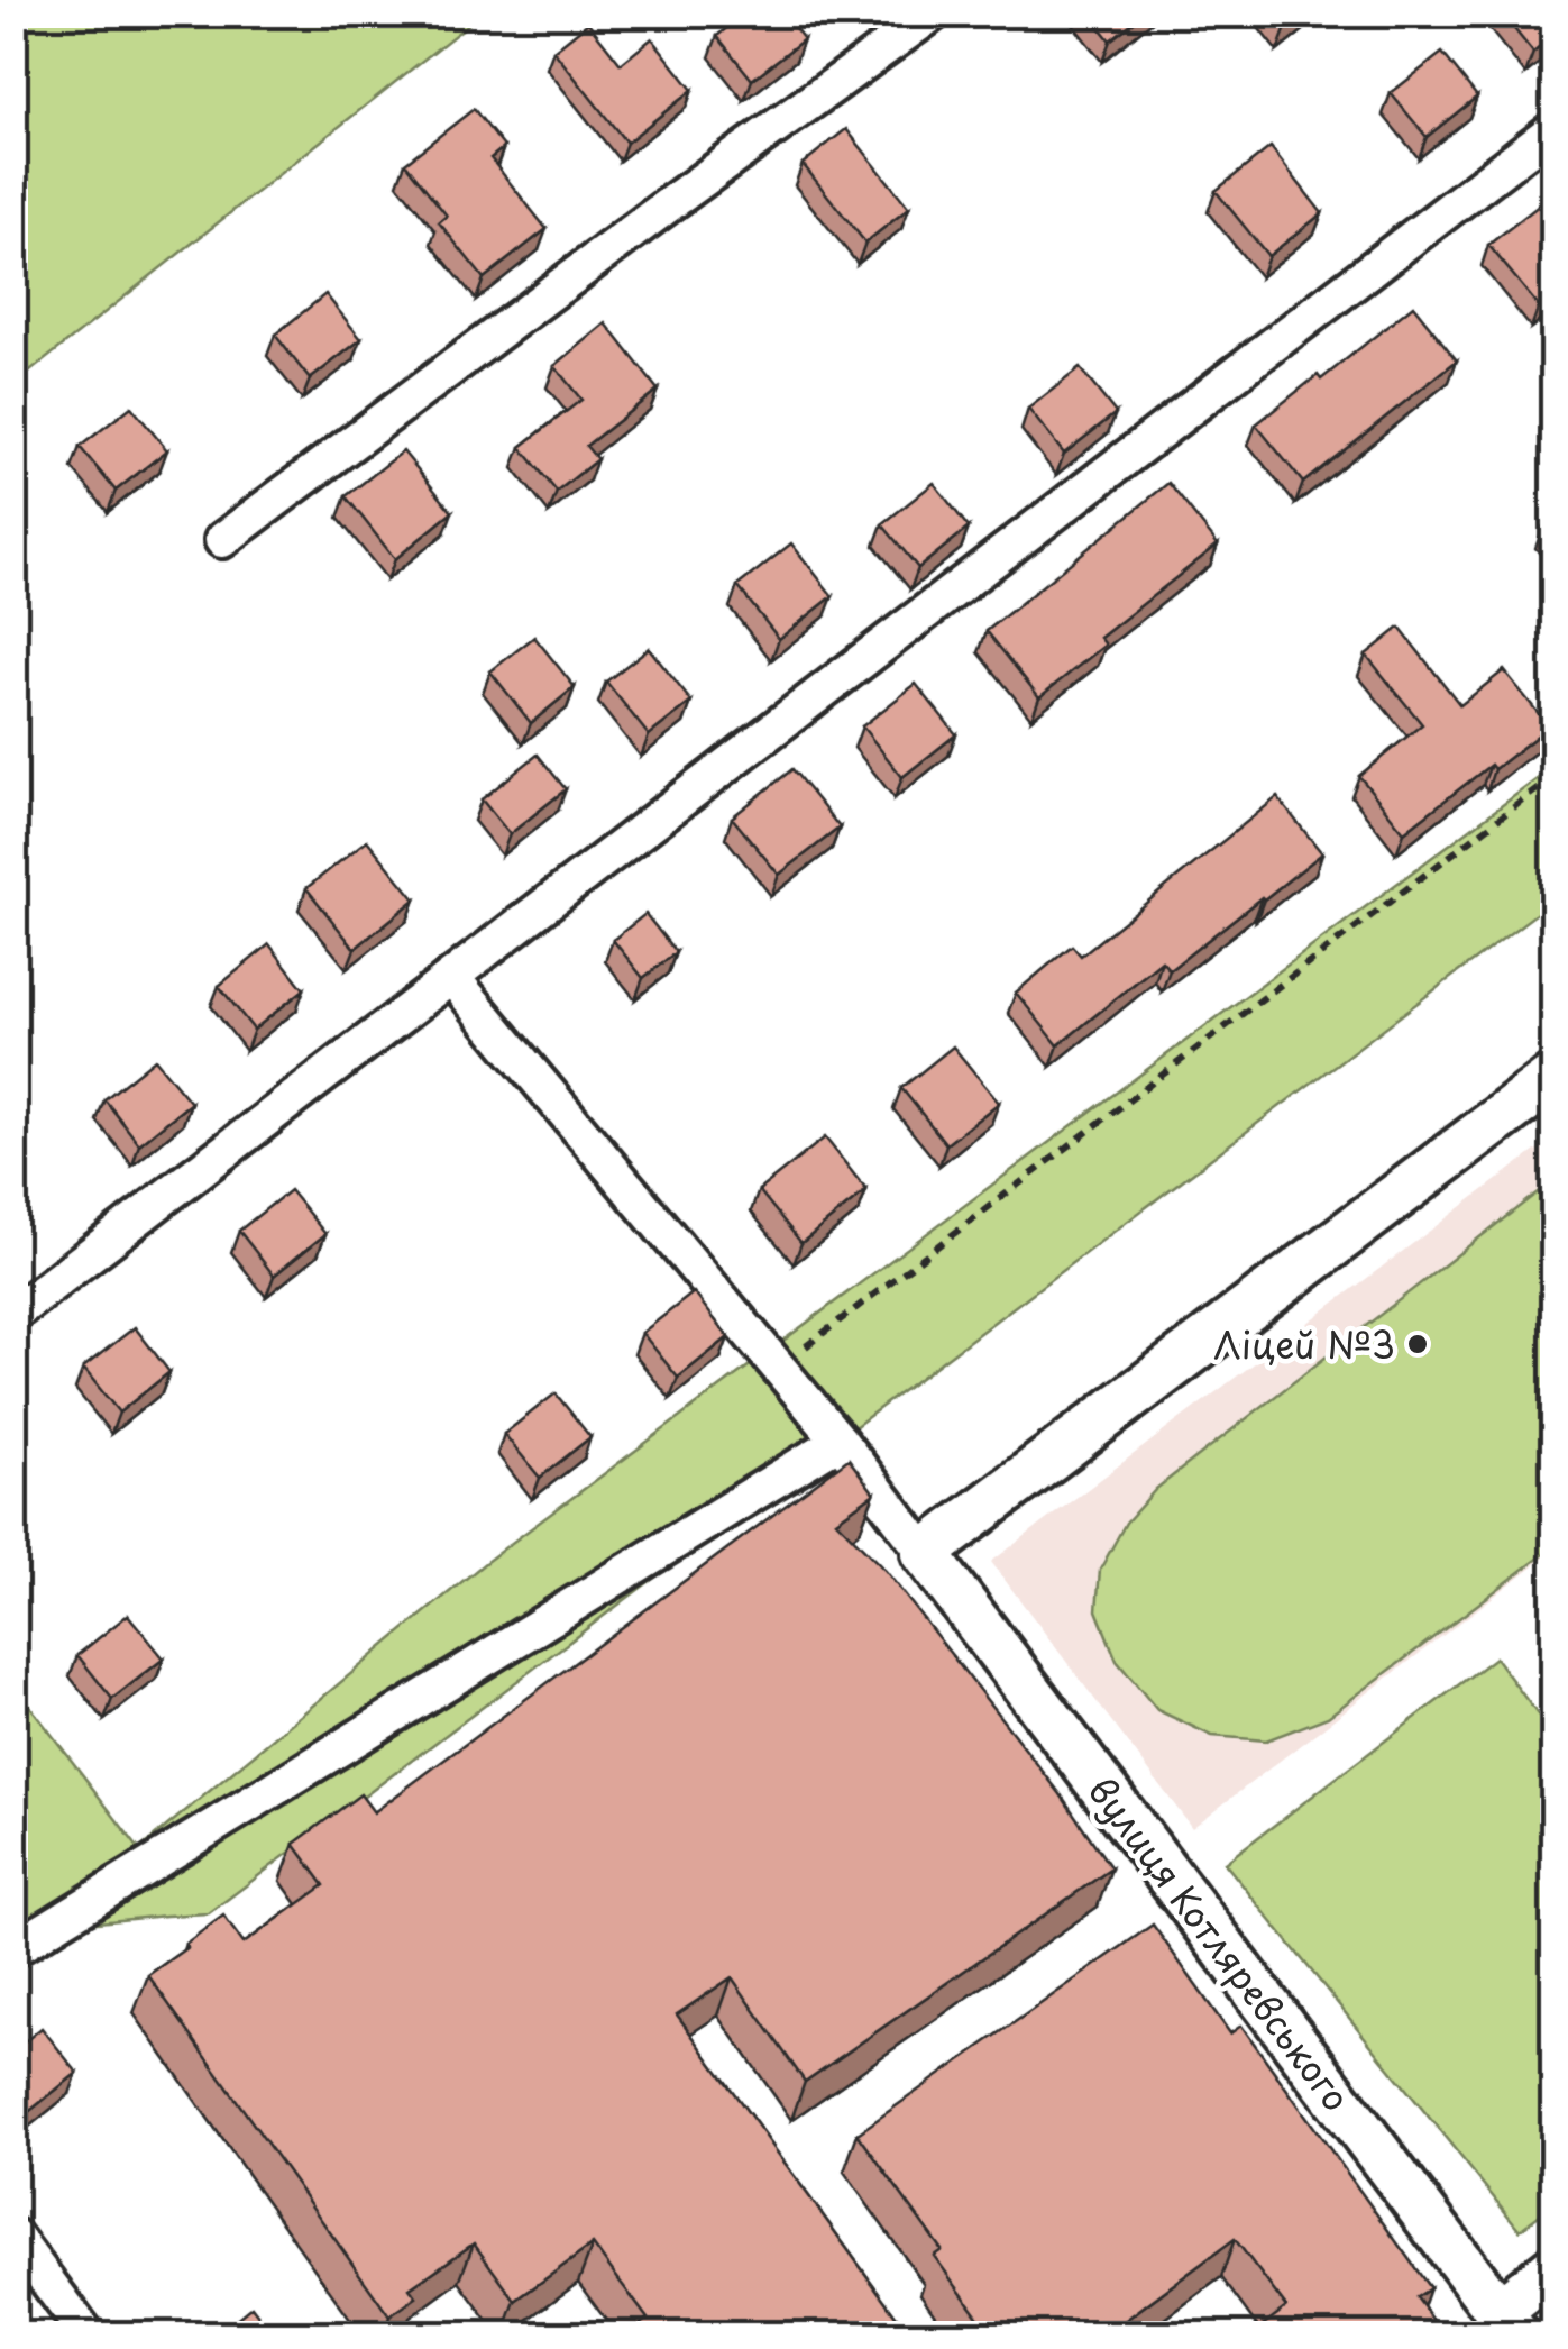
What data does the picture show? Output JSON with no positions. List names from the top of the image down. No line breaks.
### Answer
{"streets":{"street":["вулиця Котляревського"]},"places":["Ліцей №3"]}
